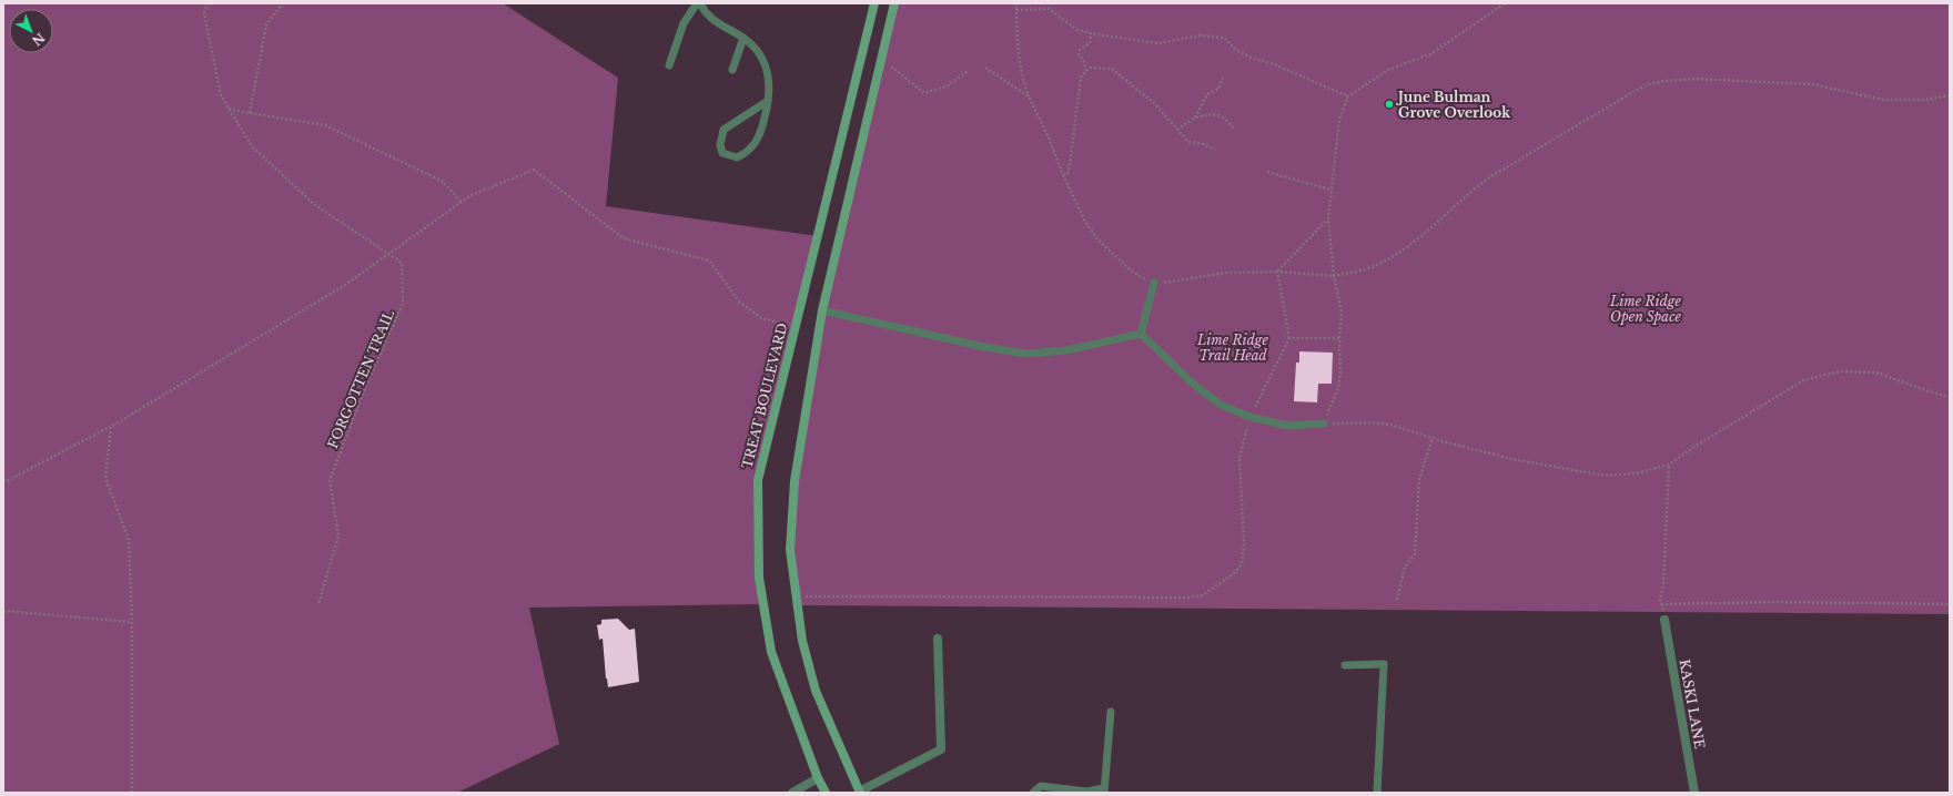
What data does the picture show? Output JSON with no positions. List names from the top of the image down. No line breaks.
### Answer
{"streets":{"main road":["TREAT BOULEVARD"],"street":["KASKI LANE"],"path":["FORGOTTEN TRAIL"]},"parks":["Lime Ridge Open Space","Lime Ridge Trail Head"],"places":["June Bulman Grove Overlook"],"north":"bottom right"}
